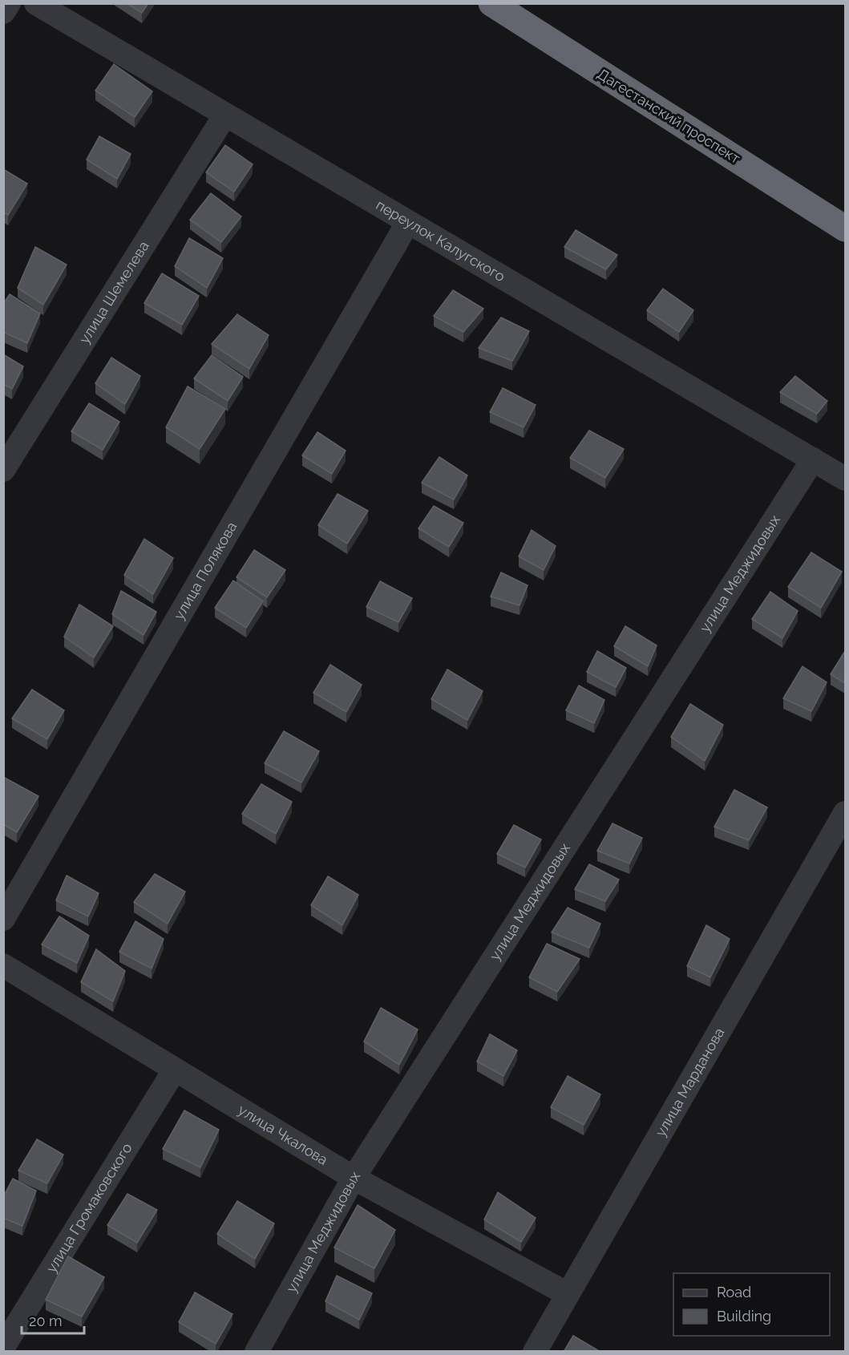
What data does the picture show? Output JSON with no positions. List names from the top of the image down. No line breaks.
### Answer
{"streets":{"highway":["Дагестанский проспект"],"street":["переулок Калугского","улица Шемелева","улица Полякова","улица Меджидовых","улица Марданова","улица Чкалова","улица Громаковского"]},"crossings":[["переулок Калугского","улица Шемелева"],["переулок Калугского","улица Полякова"],["переулок Калугского","улица Меджидовых"],["улица Меджидовых","улица Чкалова"],["улица Марданова","улица Чкалова"],["улица Чкалова","улица Громаковского"]],"legend":["Road","Building"],"scale_bar":"20 m"}
